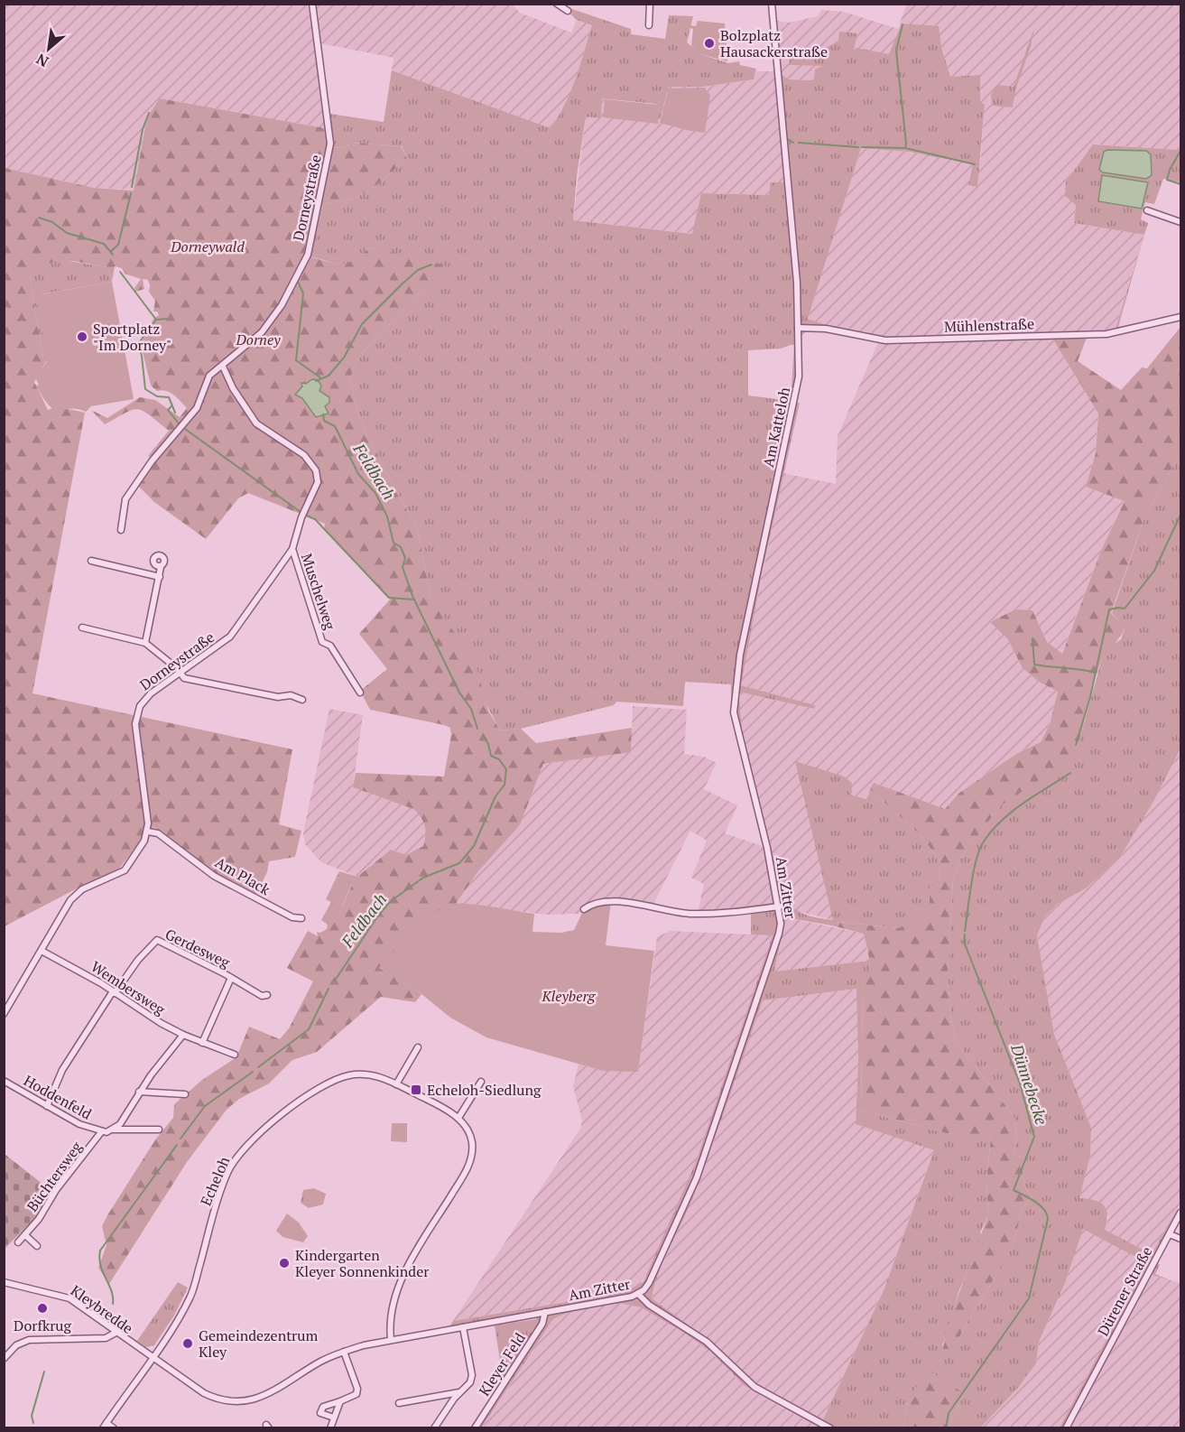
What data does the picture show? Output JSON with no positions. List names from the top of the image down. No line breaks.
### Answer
{"streets":{"street":["Dorneystraße","Mühlenstraße","Am Katteloh","Muschelweg","Am Plack","Am Zitter","Gerdesweg","Wembersweg","Hoddenfeld","Büchtersweg","Echeloh","Dürener Straße","Kleybredde","Kleyer Feld"]},"crossings":[["Dorneystraße","Muschelweg"],["Dorneystraße","Am Plack"],["Mühlenstraße","Am Katteloh"],["Am Katteloh","Am Zitter"],["Am Zitter","Echeloh"],["Am Zitter","Kleybredde"],["Am Zitter","Kleyer Feld"],["Gerdesweg","Wembersweg"],["Gerdesweg","Hoddenfeld"],["Hoddenfeld","Büchtersweg"],["Echeloh","Kleybredde"]],"water":["Feldbach","Dünnebecke"],"parks":["Dorneywald","Dorney","Kleyberg"],"places":{"other":["Bolzplatz Hausackerstraße","Sportplatz \"Im Dorney\"","Kindergarten Kleyer Sonnenkinder","Dorfkrug","Gemeindezentrum Kley"],"transit":["Echeloh-Siedlung"]},"north":"bottom left"}
